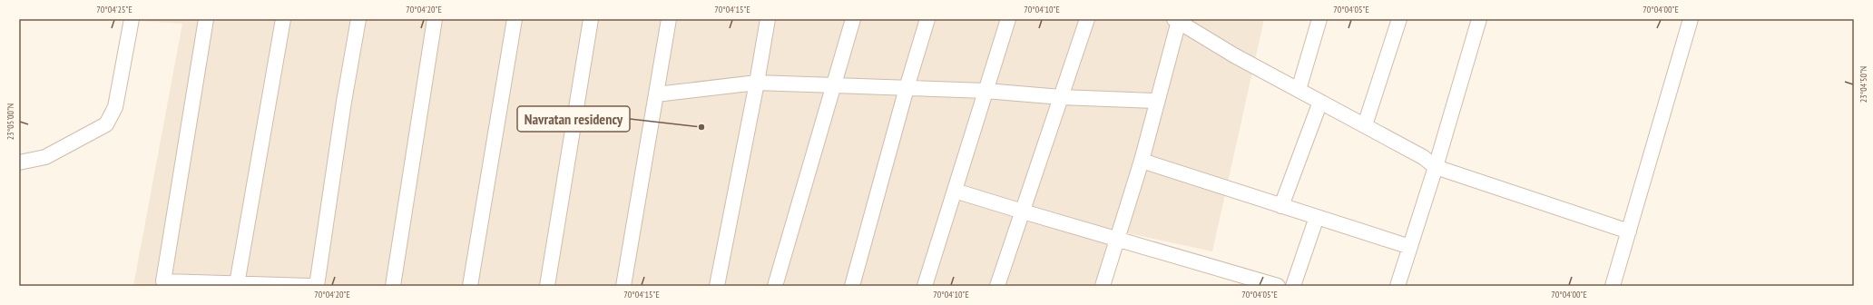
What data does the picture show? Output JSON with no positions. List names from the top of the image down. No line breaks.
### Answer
{"places":["Navratan residency"],"coordinates":["70°04'25\"E","70°04'20\"E","70°04'15\"E","70°04'10\"E","70°04'05\"E","70°04'00\"E","23°04'50\"N","23°05'00\"N"]}
